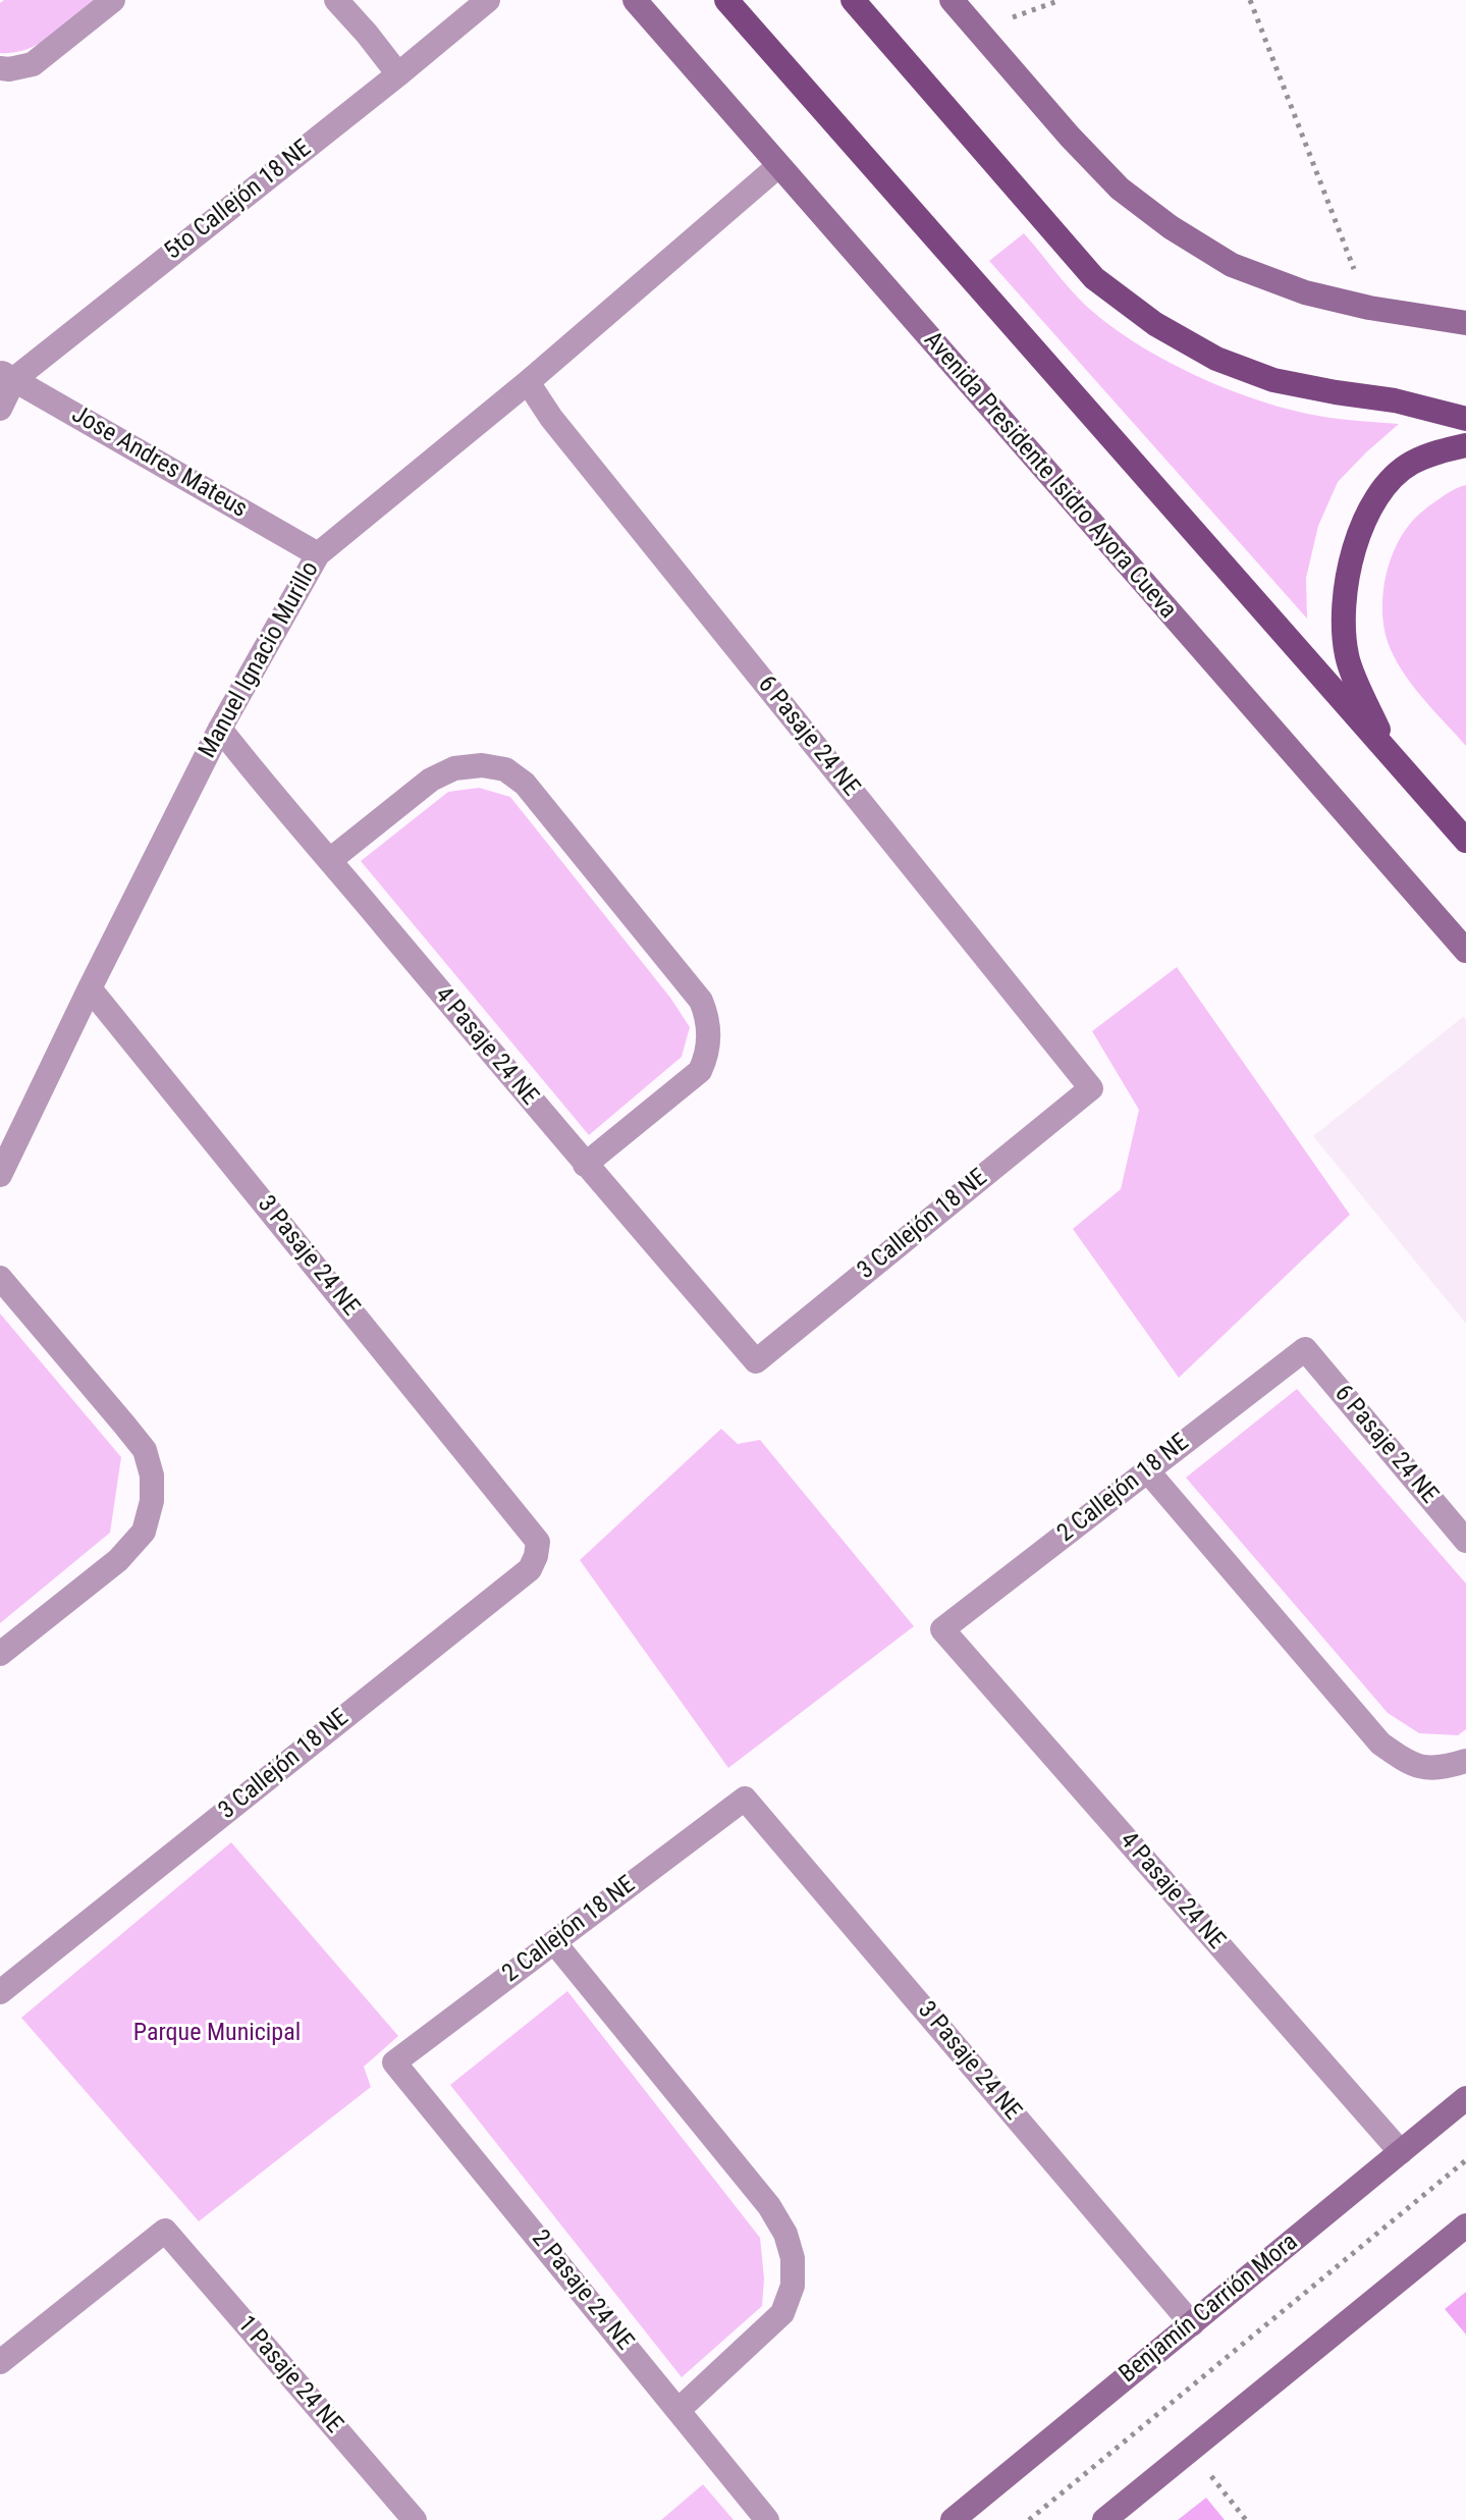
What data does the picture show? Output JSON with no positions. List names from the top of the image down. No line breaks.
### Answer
{"streets":{"main road":["Avenida Presidente Isidro Ayora Cueva","Benjamín Carrión Mora"],"street":["5to Callejón 18 NE","Jose Andres Mateus","Manuel Ignacio Murillo","6 Pasaje 24 NE","4 Pasaje 24 NE","3 Callejón 18 NE","3 Pasaje 24 NE","2 Callejón 18 NE","2 Pasaje 24 NE","1 Pasaje 24 NE"]},"crossings":[["5to Callejón 18 NE","Jose Andres Mateus"],["Jose Andres Mateus","Manuel Ignacio Murillo"],["Avenida Presidente Isidro Ayora Cueva","Manuel Ignacio Murillo"],["Manuel Ignacio Murillo","6 Pasaje 24 NE"],["Manuel Ignacio Murillo","4 Pasaje 24 NE"],["Manuel Ignacio Murillo","3 Pasaje 24 NE"],["6 Pasaje 24 NE","3 Callejón 18 NE"],["6 Pasaje 24 NE","2 Callejón 18 NE"],["4 Pasaje 24 NE","3 Callejón 18 NE"],["4 Pasaje 24 NE","2 Callejón 18 NE"],["4 Pasaje 24 NE","Benjamín Carrión Mora"],["3 Callejón 18 NE","3 Pasaje 24 NE"],["3 Pasaje 24 NE","2 Callejón 18 NE"],["3 Pasaje 24 NE","Benjamín Carrión Mora"],["2 Callejón 18 NE","2 Pasaje 24 NE"]],"parks":["Parque Municipal"]}
